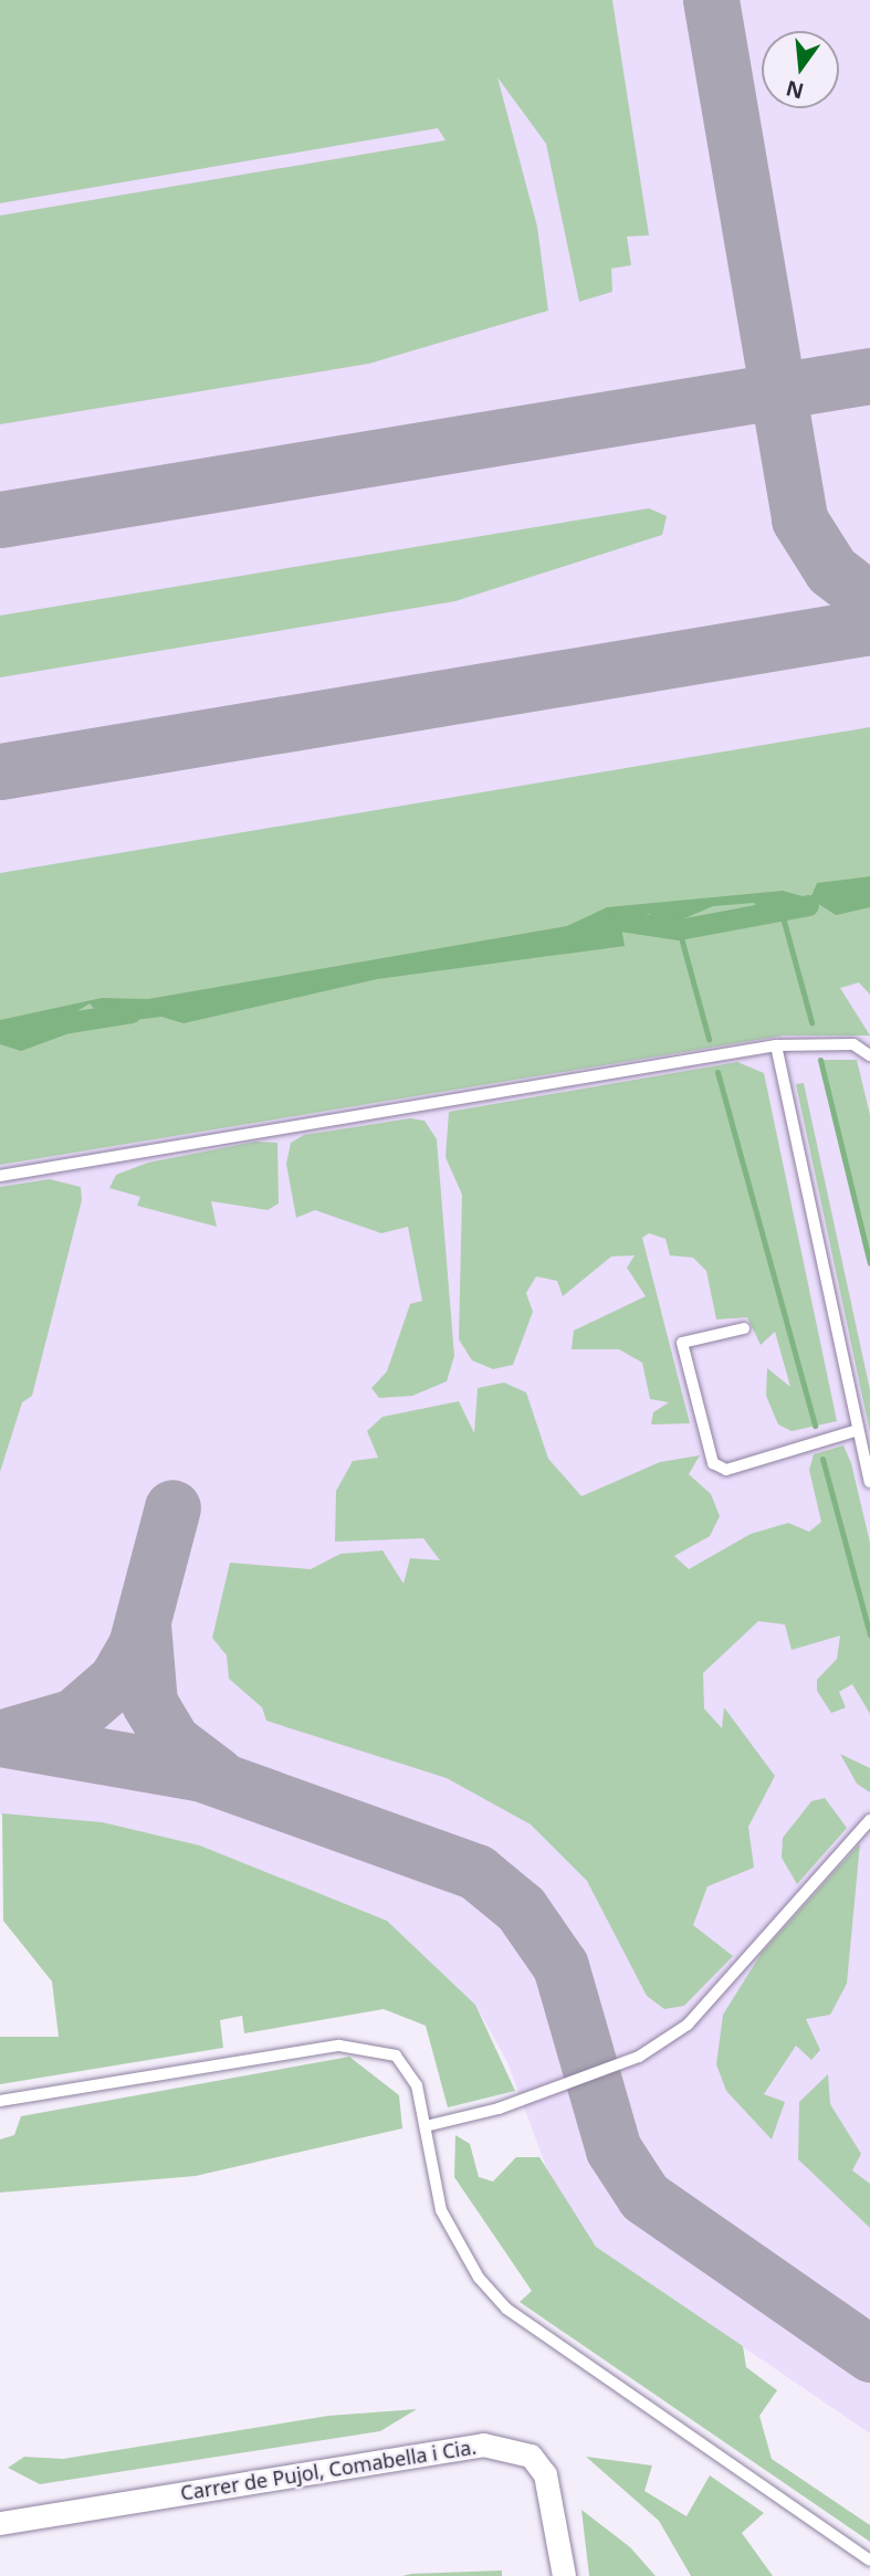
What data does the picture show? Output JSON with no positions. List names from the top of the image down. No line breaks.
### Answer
{"streets":{"street":["Carrer de Pujol, Comabella i Cia."]},"north":"bottom"}
